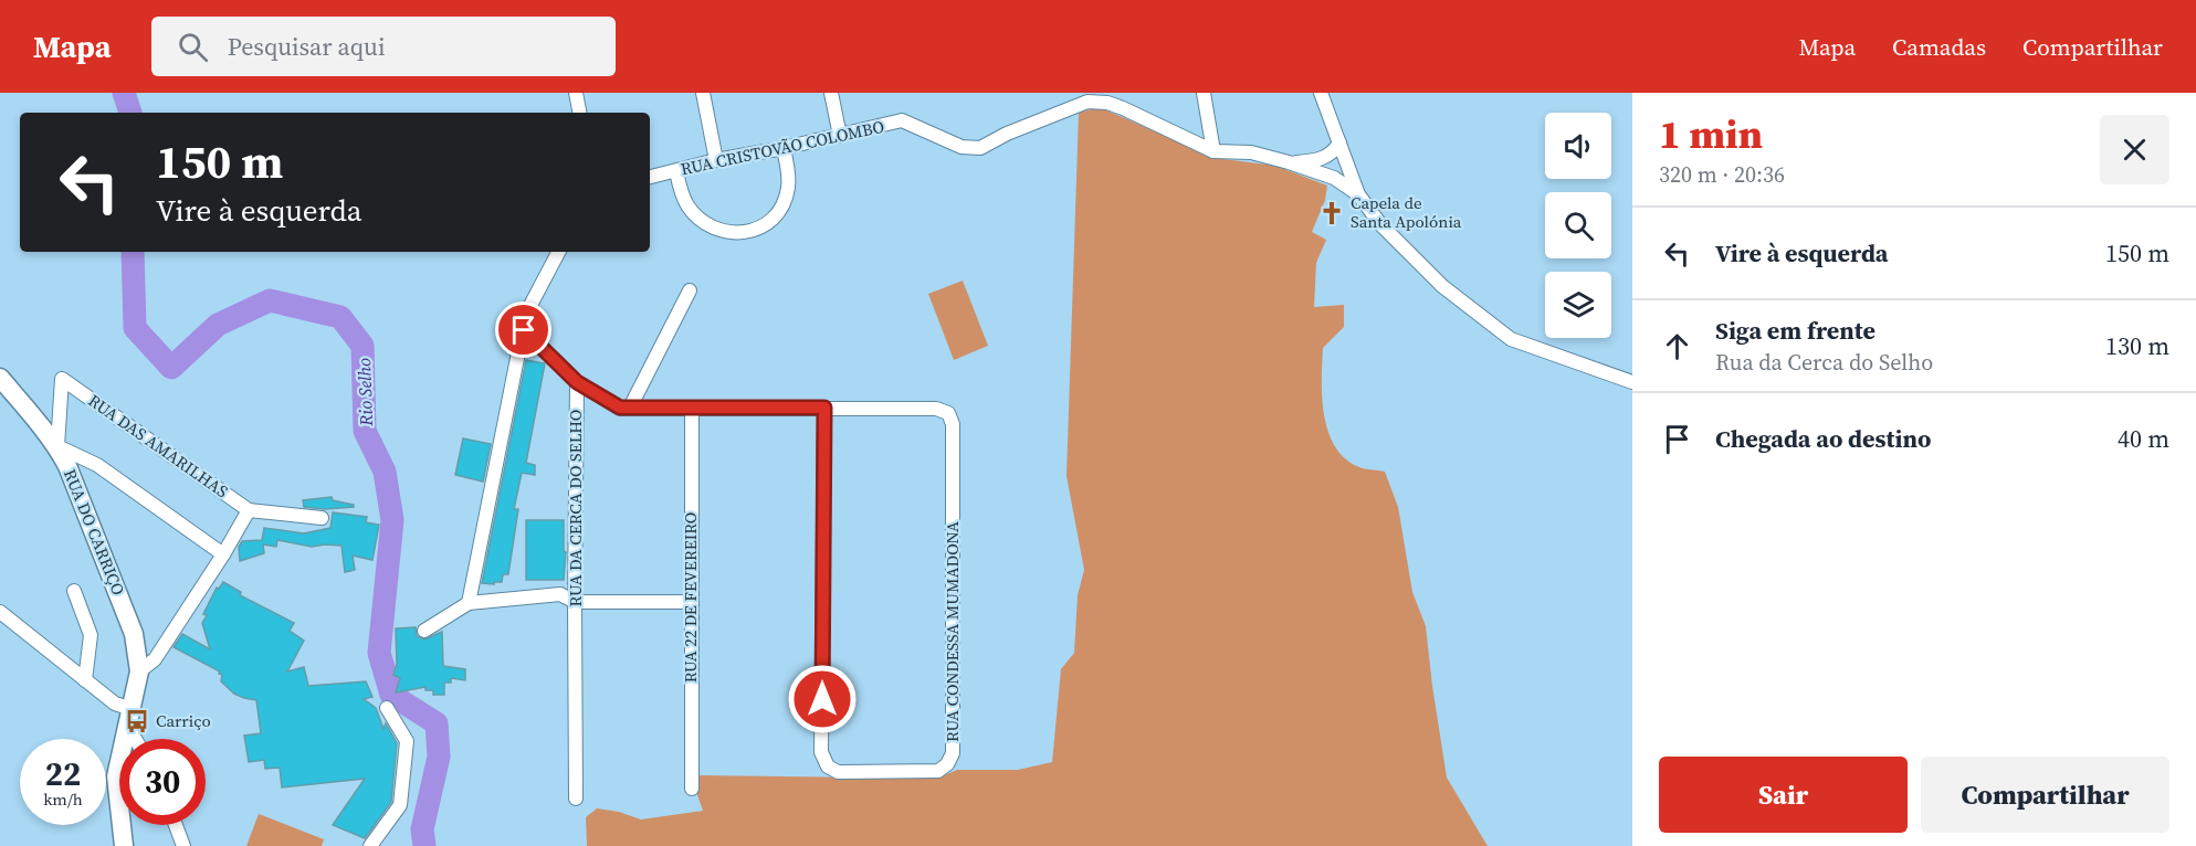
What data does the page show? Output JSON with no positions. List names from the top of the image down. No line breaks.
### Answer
{"streets":{"street":["RUA CRISTOVÃO COLOMBO","RUA DAS AMARILHAS","RUA DA CERCA DO SELHO","RUA DO CARRIÇO","RUA 22 DE FEVEREIRO","RUA CONDESSA MUMADONA"]},"crossings":[["RUA DAS AMARILHAS","RUA DO CARRIÇO"]],"water":["Rio Selho"],"places":{"church":["Capela de Santa Apolónia"],"bus stop":["Carriço"]},"page":{"header":"Mapa","search":"Pesquisar aqui","nav":["Mapa","Camadas","Compartilhar"],"heading":["1 min","320 m · 20:36"],"turn":["150 m","Vire à esquerda"],"list":[{"name":"Vire à esquerda","value":"150 m"},{"name":"Siga em frente","note":"Rua da Cerca do Selho","value":"130 m"},{"name":"Chegada ao destino","value":"40 m"}],"speed":"22 km/h","limit":"30","buttons":["Sair","Compartilhar"]}}
